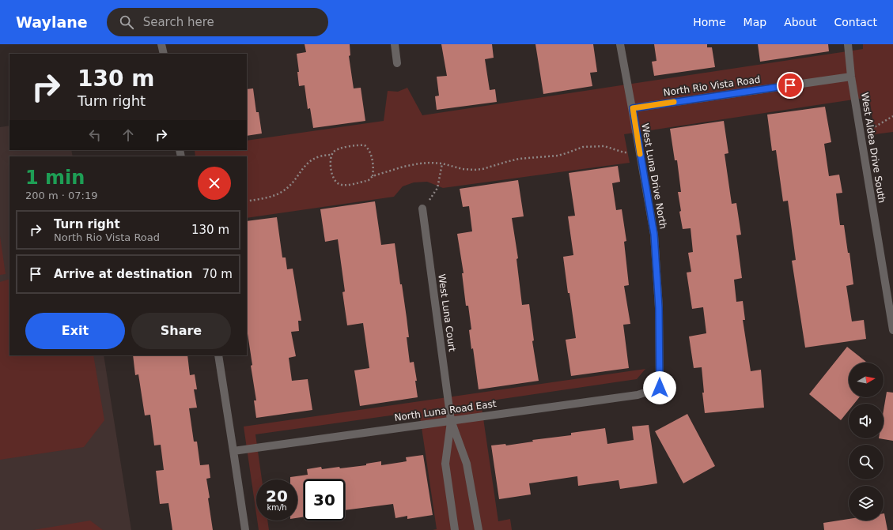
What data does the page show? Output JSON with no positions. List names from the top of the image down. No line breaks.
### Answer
{"streets":{"street":["North Rio Vista Road","West Aldea Drive South","West Luna Drive North","West Luna Court","North Luna Road East"]},"crossings":[["North Rio Vista Road","West Aldea Drive South"],["North Rio Vista Road","West Luna Drive North"],["West Luna Drive North","North Luna Road East"],["West Luna Court","North Luna Road East"]],"north":"right","page":{"header":"Waylane","search":"Search here","nav":["Home","Map","About","Contact"],"turn":["130 m","Turn right"],"heading":["1 min","200 m · 07:19"],"list":[{"name":"Turn right","note":"North Rio Vista Road","value":"130 m"},{"name":"Arrive at destination","value":"70 m"}],"buttons":["Exit","Share"],"speed":"20 km/h","limit":"30"}}
